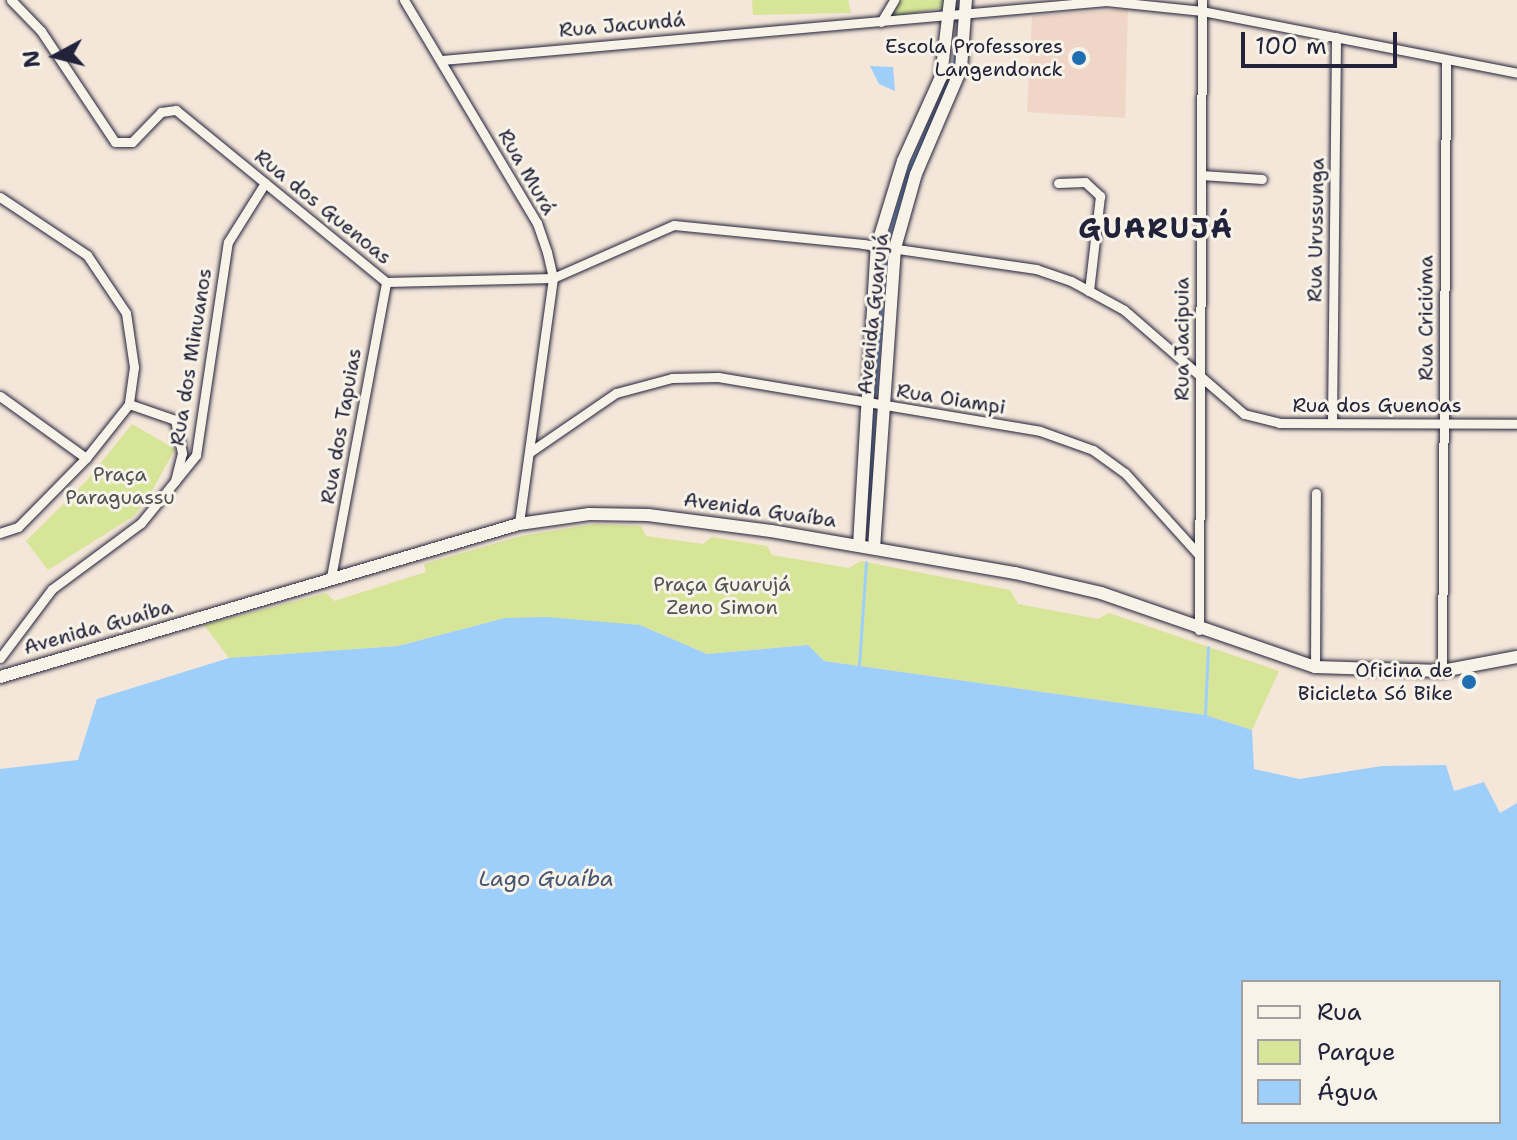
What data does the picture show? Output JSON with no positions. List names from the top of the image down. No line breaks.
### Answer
{"streets":{"street":["Rua Jacundá","Rua Murá","Rua dos Guenoas","Rua Urussunga","Avenida Guarujá","Rua Criciúma","Rua Jacipuia","Rua dos Minuanos","Rua Oiampi","Rua dos Tapuias","Avenida Guaíba"]},"crossings":[["Rua Jacundá","Rua Murá"],["Rua Jacundá","Rua Urussunga"],["Rua Jacundá","Avenida Guarujá"],["Rua Jacundá","Rua Criciúma"],["Rua Jacundá","Rua Jacipuia"],["Rua Murá","Rua dos Guenoas"],["Rua Murá","Rua Oiampi"],["Rua Murá","Avenida Guaíba"],["Rua dos Guenoas","Rua Urussunga"],["Rua dos Guenoas","Avenida Guarujá"],["Rua dos Guenoas","Rua Criciúma"],["Rua dos Guenoas","Rua Jacipuia"],["Rua dos Guenoas","Rua dos Minuanos"],["Rua dos Guenoas","Rua dos Tapuias"],["Avenida Guarujá","Rua Oiampi"],["Avenida Guarujá","Avenida Guaíba"],["Rua Criciúma","Avenida Guaíba"],["Rua Jacipuia","Rua Oiampi"],["Rua Jacipuia","Avenida Guaíba"],["Rua dos Tapuias","Avenida Guaíba"]],"districts":["GUARUJÁ"],"water":["Lago Guaíba"],"parks":["Praça Paraguassu","Praça Guarujá Zeno Simon"],"places":["Escola Professores Langendonck","Oficina de Bicicleta Só Bike"],"legend":["Rua","Parque","Água"],"scale_bar":"100 m","north":"left"}
